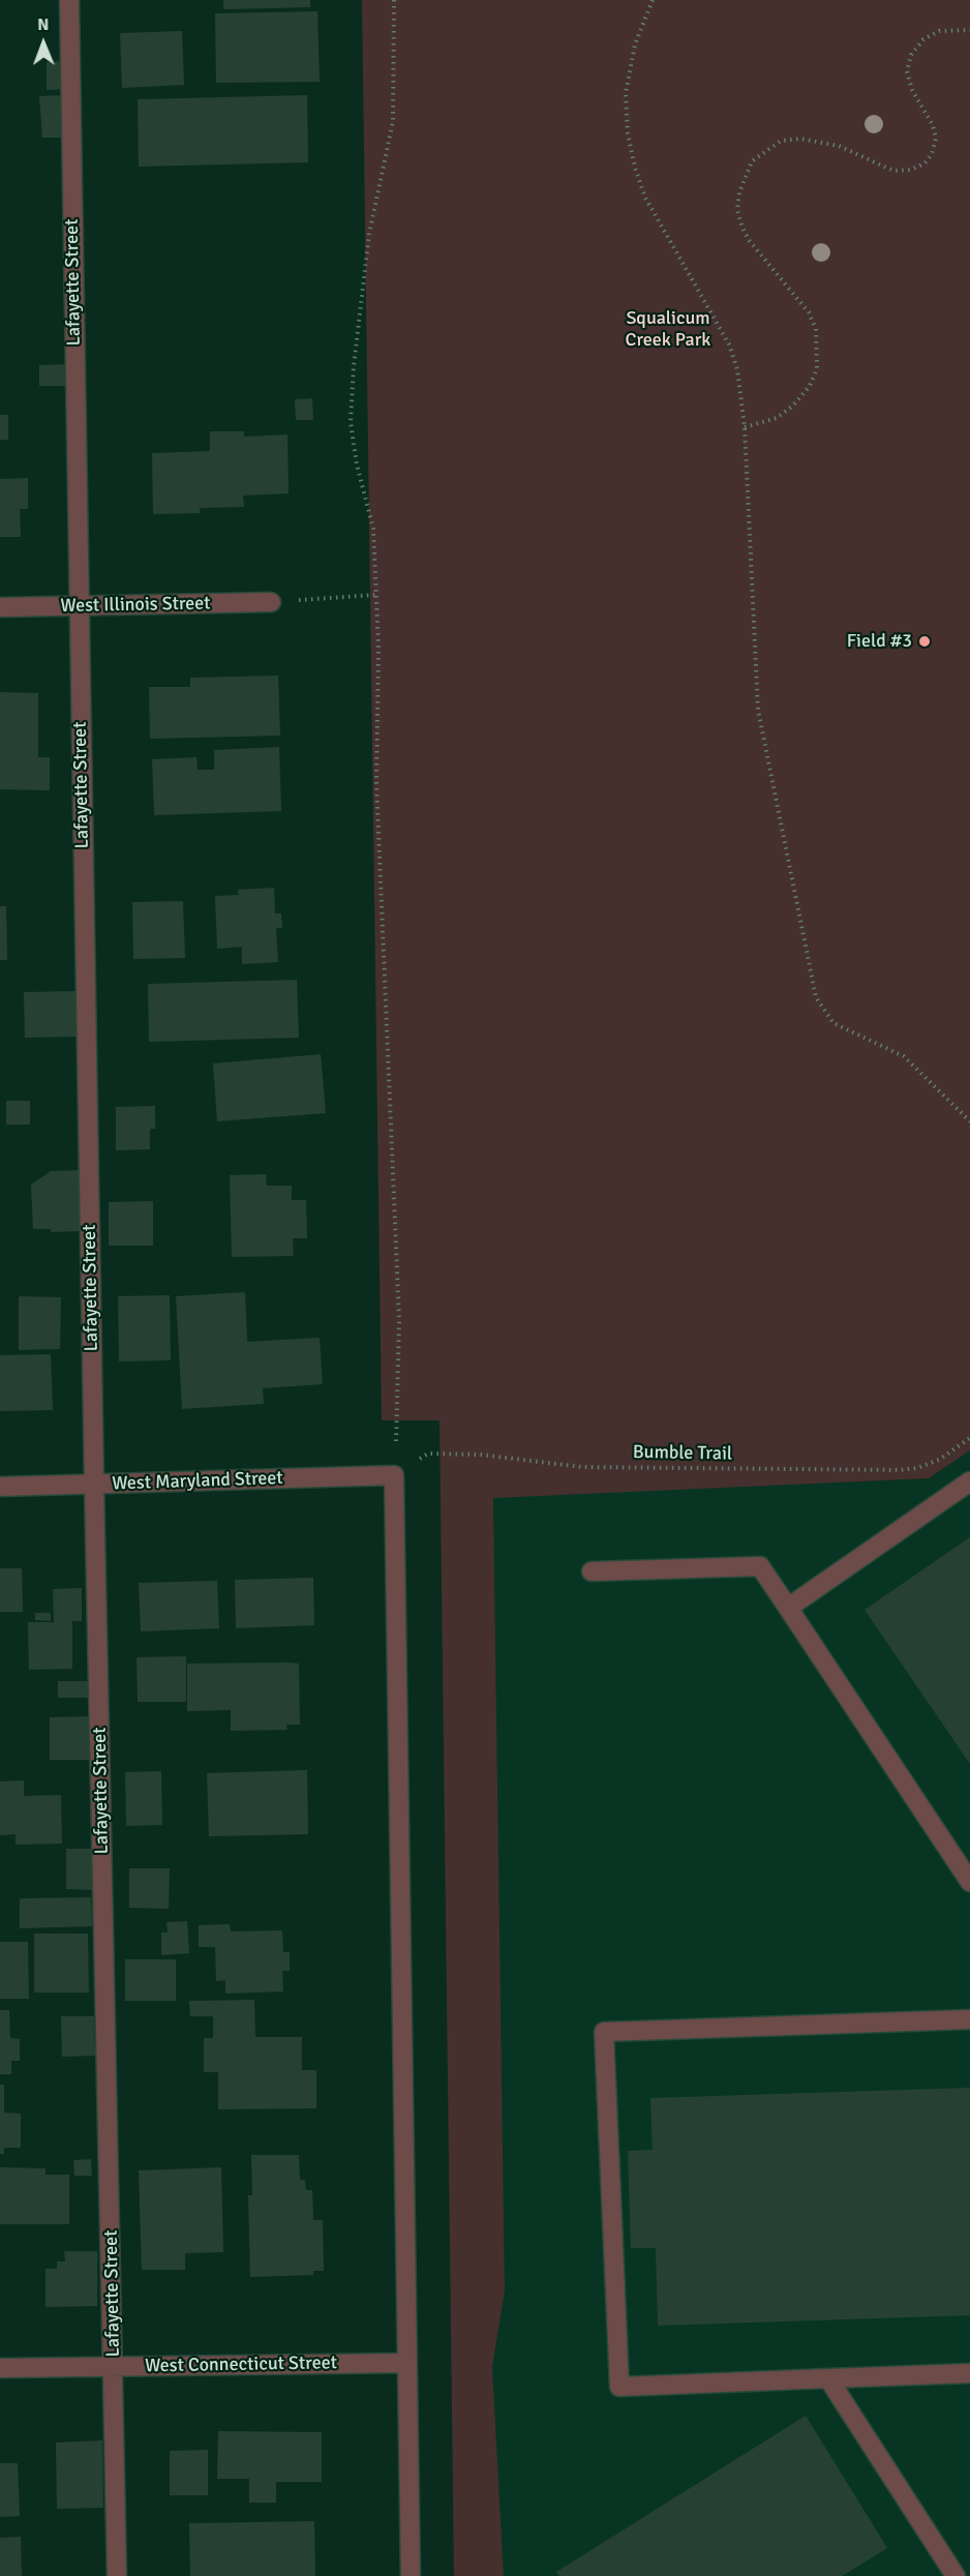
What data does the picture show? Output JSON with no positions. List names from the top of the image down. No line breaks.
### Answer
{"streets":{"street":["Lafayette Street","West Illinois Street","West Maryland Street","West Connecticut Street"],"path":["Bumble Trail"]},"crossings":[["Lafayette Street","West Illinois Street"],["Lafayette Street","West Maryland Street"],["Lafayette Street","West Connecticut Street"],["Bumble Trail","West Maryland Street"]],"parks":["Squalicum Creek Park"],"places":["Field #3"],"north":"top"}
